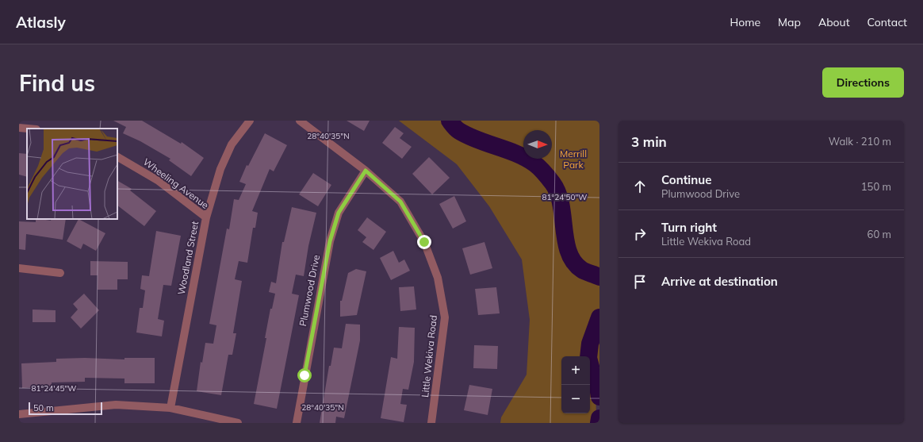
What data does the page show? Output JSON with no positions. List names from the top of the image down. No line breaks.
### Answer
{"streets":{"street":["Wheeling Avenue","Woodland Street","Plumwood Drive","Little Wekiva Road"]},"crossings":[["Wheeling Avenue","Woodland Street"],["Plumwood Drive","Little Wekiva Road"]],"parks":["Merrill Park"],"scale_bar":"50 m","north":"right","page":{"header":"Atlasly","nav":["Home","Map","About","Contact"],"buttons":"Directions","title":"Find us","heading":["3 min","Walk · 210 m"],"list":[["Continue","Plumwood Drive","150 m"],["Turn right","Little Wekiva Road","60 m"],"Arrive at destination"],"map_buttons":["+","−"],"scale":"50 m"},"coordinates":["28°40'35\"N","81°24'50\"W","81°24'45\"W"]}
